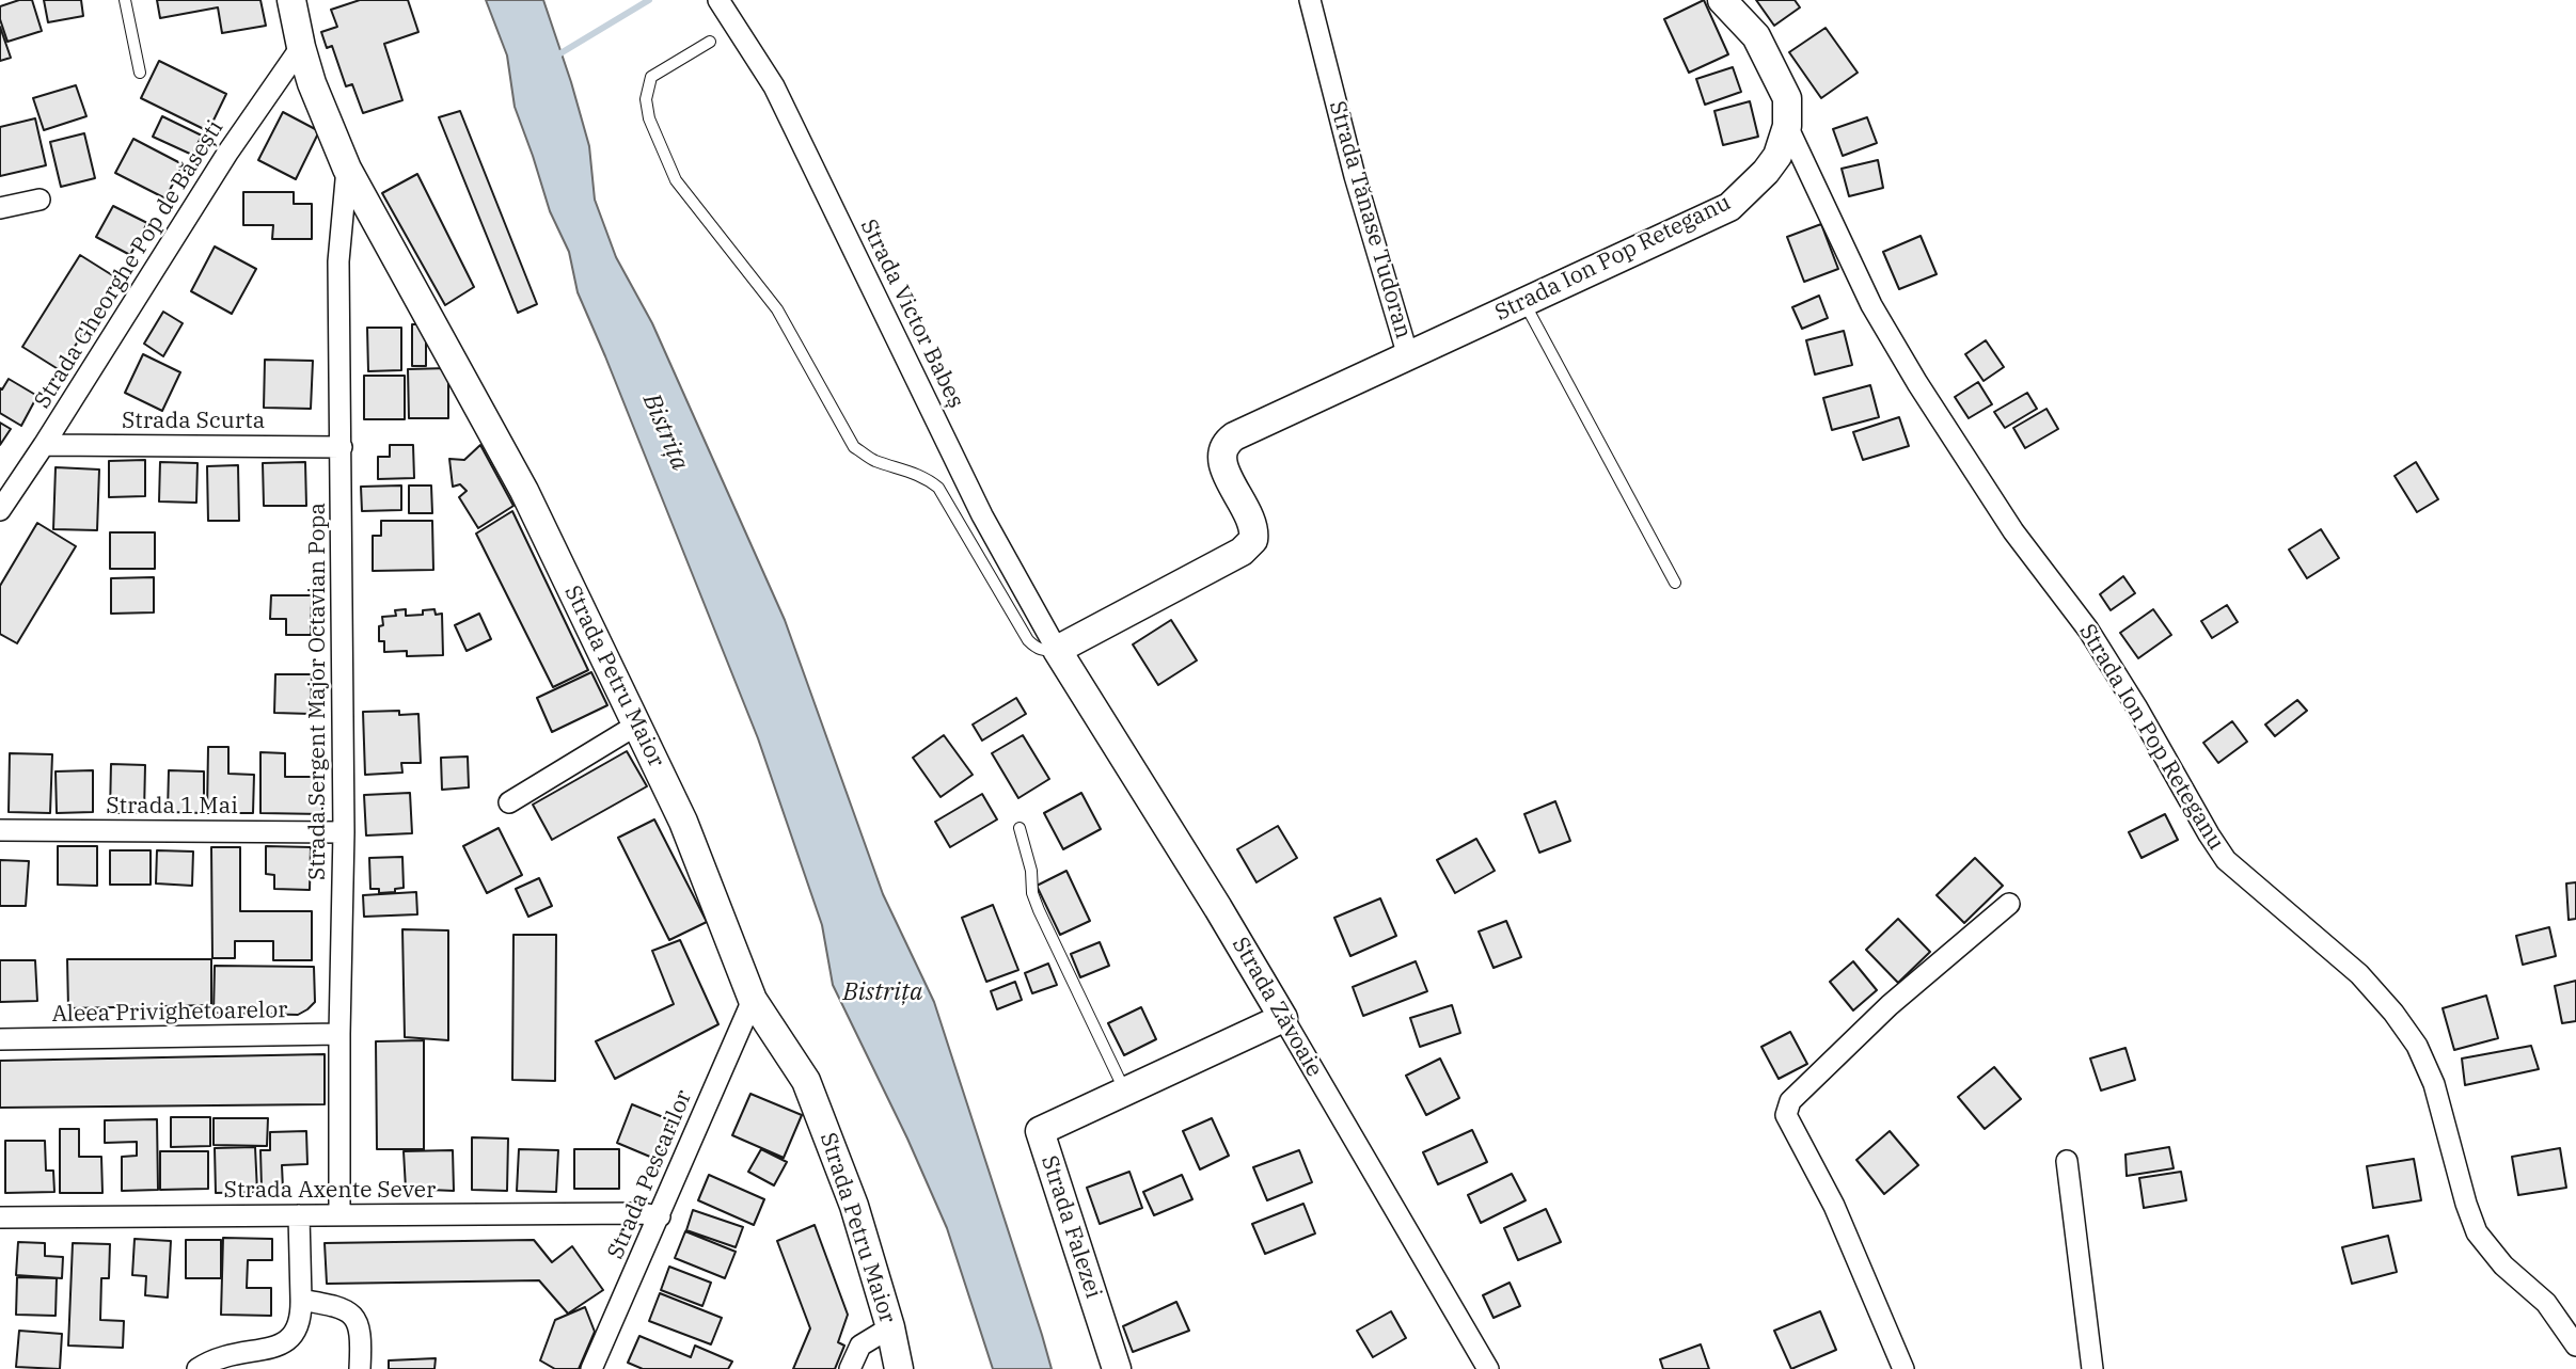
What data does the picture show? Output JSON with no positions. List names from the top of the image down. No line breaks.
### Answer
{"streets":{"street":["Strada Tănase Tudoran","Strada Ion Pop Reteganu","Strada Gheorghe Pop de Băsești","Strada Victor Babeș","Strada Scurta","Strada Petru Maior","Strada Sergent Major Octavian Popa","Strada 1 Mai","Strada Zăvoaie","Aleea Privighetoarelor","Strada Pescarilor","Strada Axente Sever","Strada Falezei"]},"crossings":[["Strada Tănase Tudoran","Strada Ion Pop Reteganu"],["Strada Tănase Tudoran","Strada Victor Babeș"],["Strada Tănase Tudoran","Strada Zăvoaie"],["Strada Gheorghe Pop de Băsești","Strada Scurta"],["Strada Gheorghe Pop de Băsești","Strada Petru Maior"],["Strada Victor Babeș","Strada Zăvoaie"],["Strada Scurta","Strada Sergent Major Octavian Popa"],["Strada Petru Maior","Strada Sergent Major Octavian Popa"],["Strada Petru Maior","Strada Pescarilor"],["Strada Sergent Major Octavian Popa","Strada 1 Mai"],["Strada Sergent Major Octavian Popa","Aleea Privighetoarelor"],["Strada Sergent Major Octavian Popa","Strada Axente Sever"],["Strada Zăvoaie","Strada Falezei"],["Strada Pescarilor","Strada Axente Sever"]],"water":["Bistrița"]}
